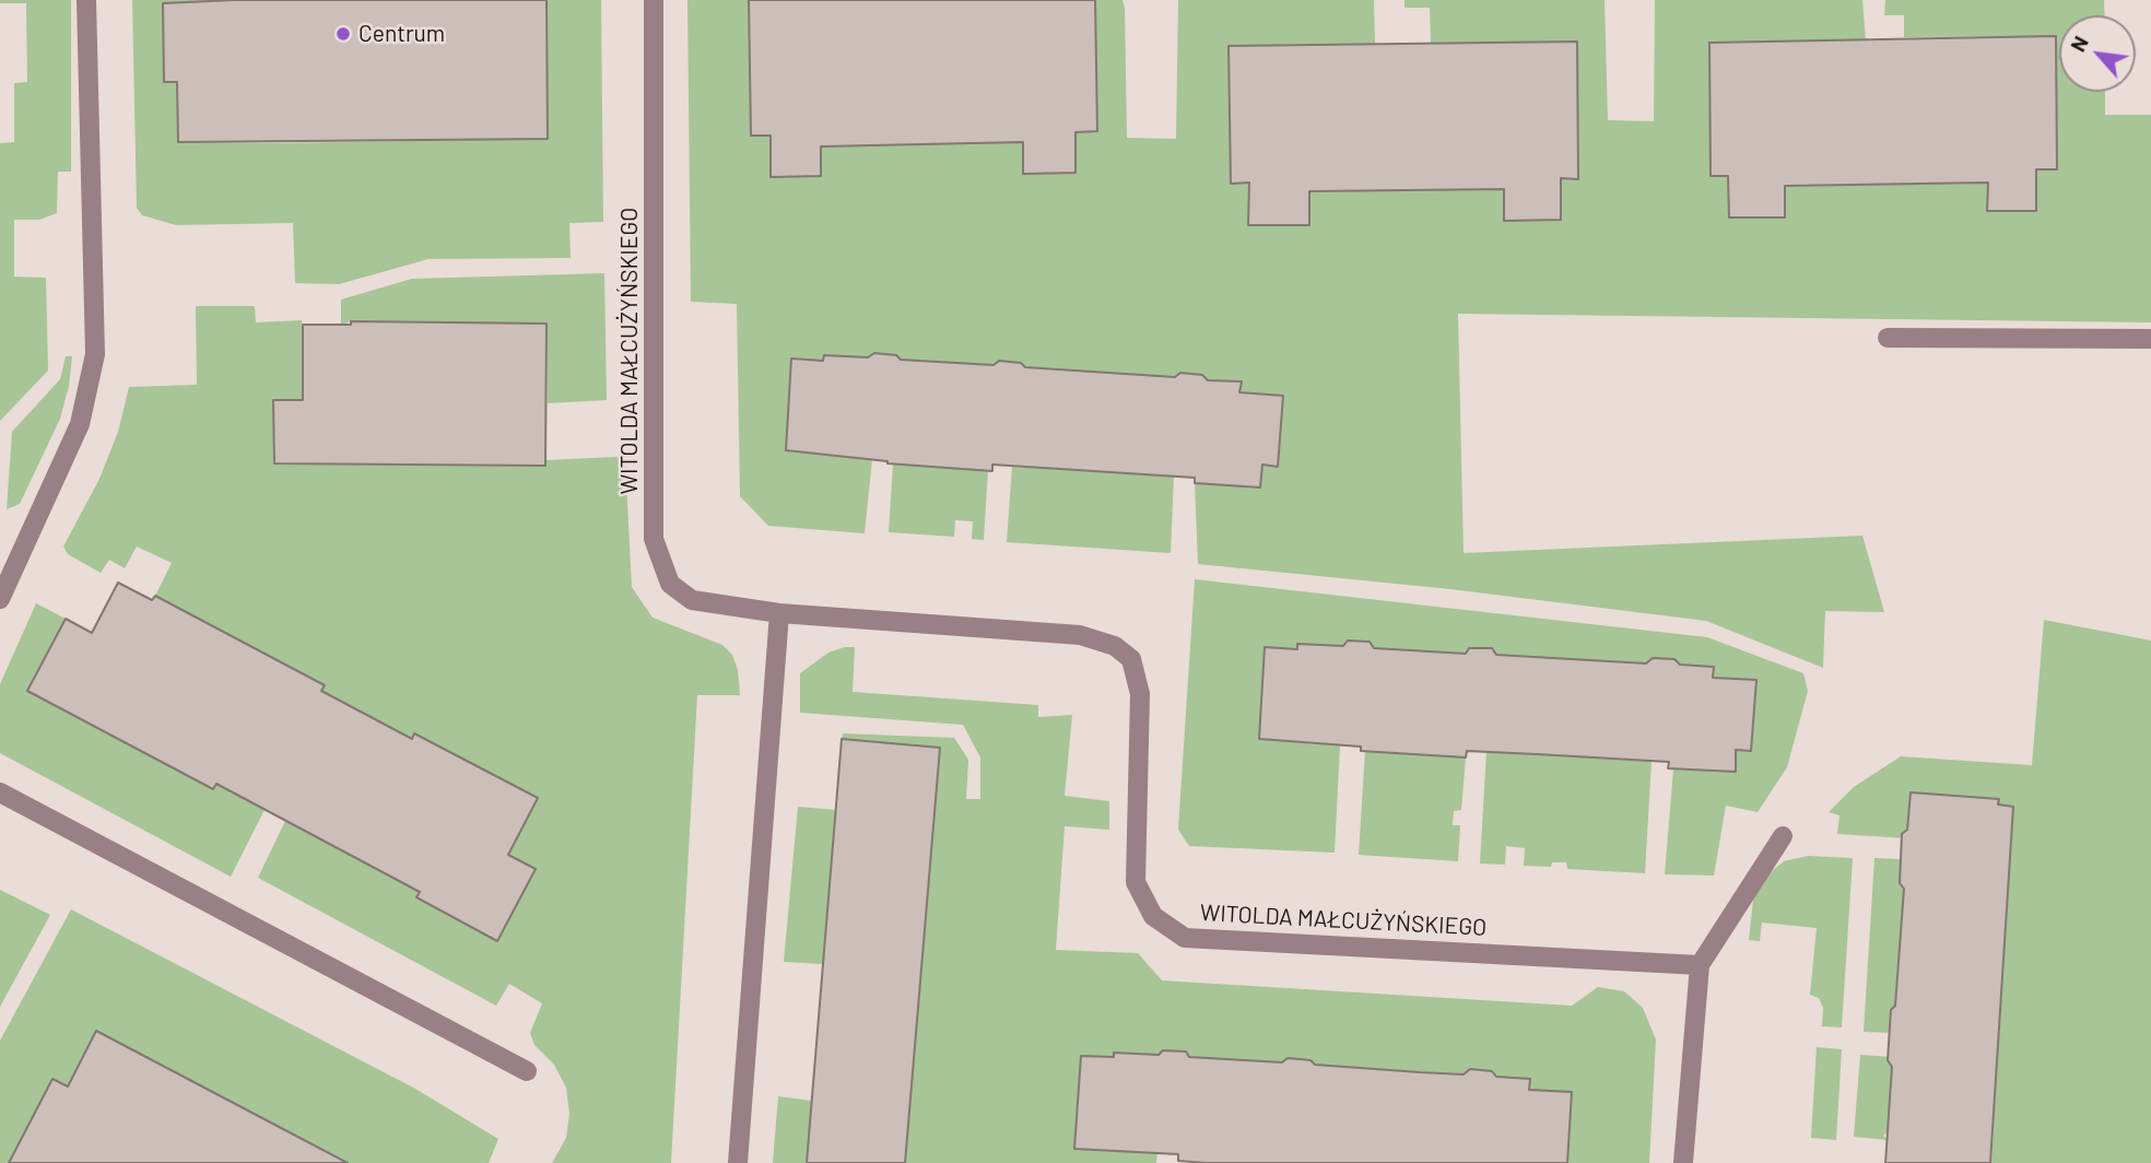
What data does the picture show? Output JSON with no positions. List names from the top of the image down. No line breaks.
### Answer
{"streets":{"street":["WITOLDA MAŁCUŻYŃSKIEGO"]},"places":["Centrum"],"north":"top left"}
